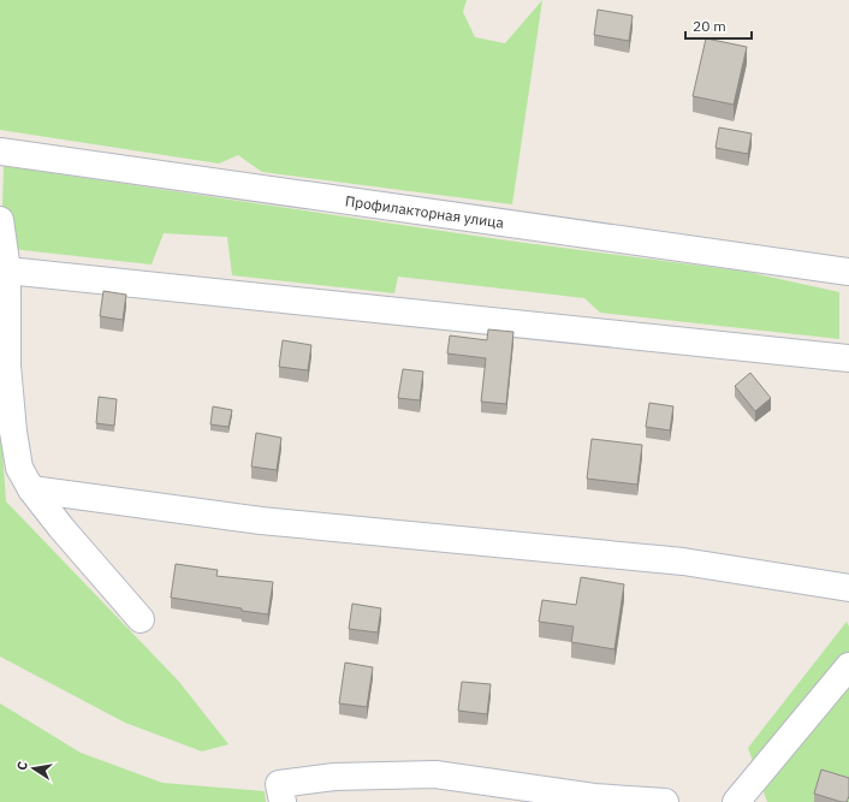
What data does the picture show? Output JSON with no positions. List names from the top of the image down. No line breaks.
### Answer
{"streets":{"street":["Профилакторная улица"]},"scale_bar":"20 m","north":"left"}
